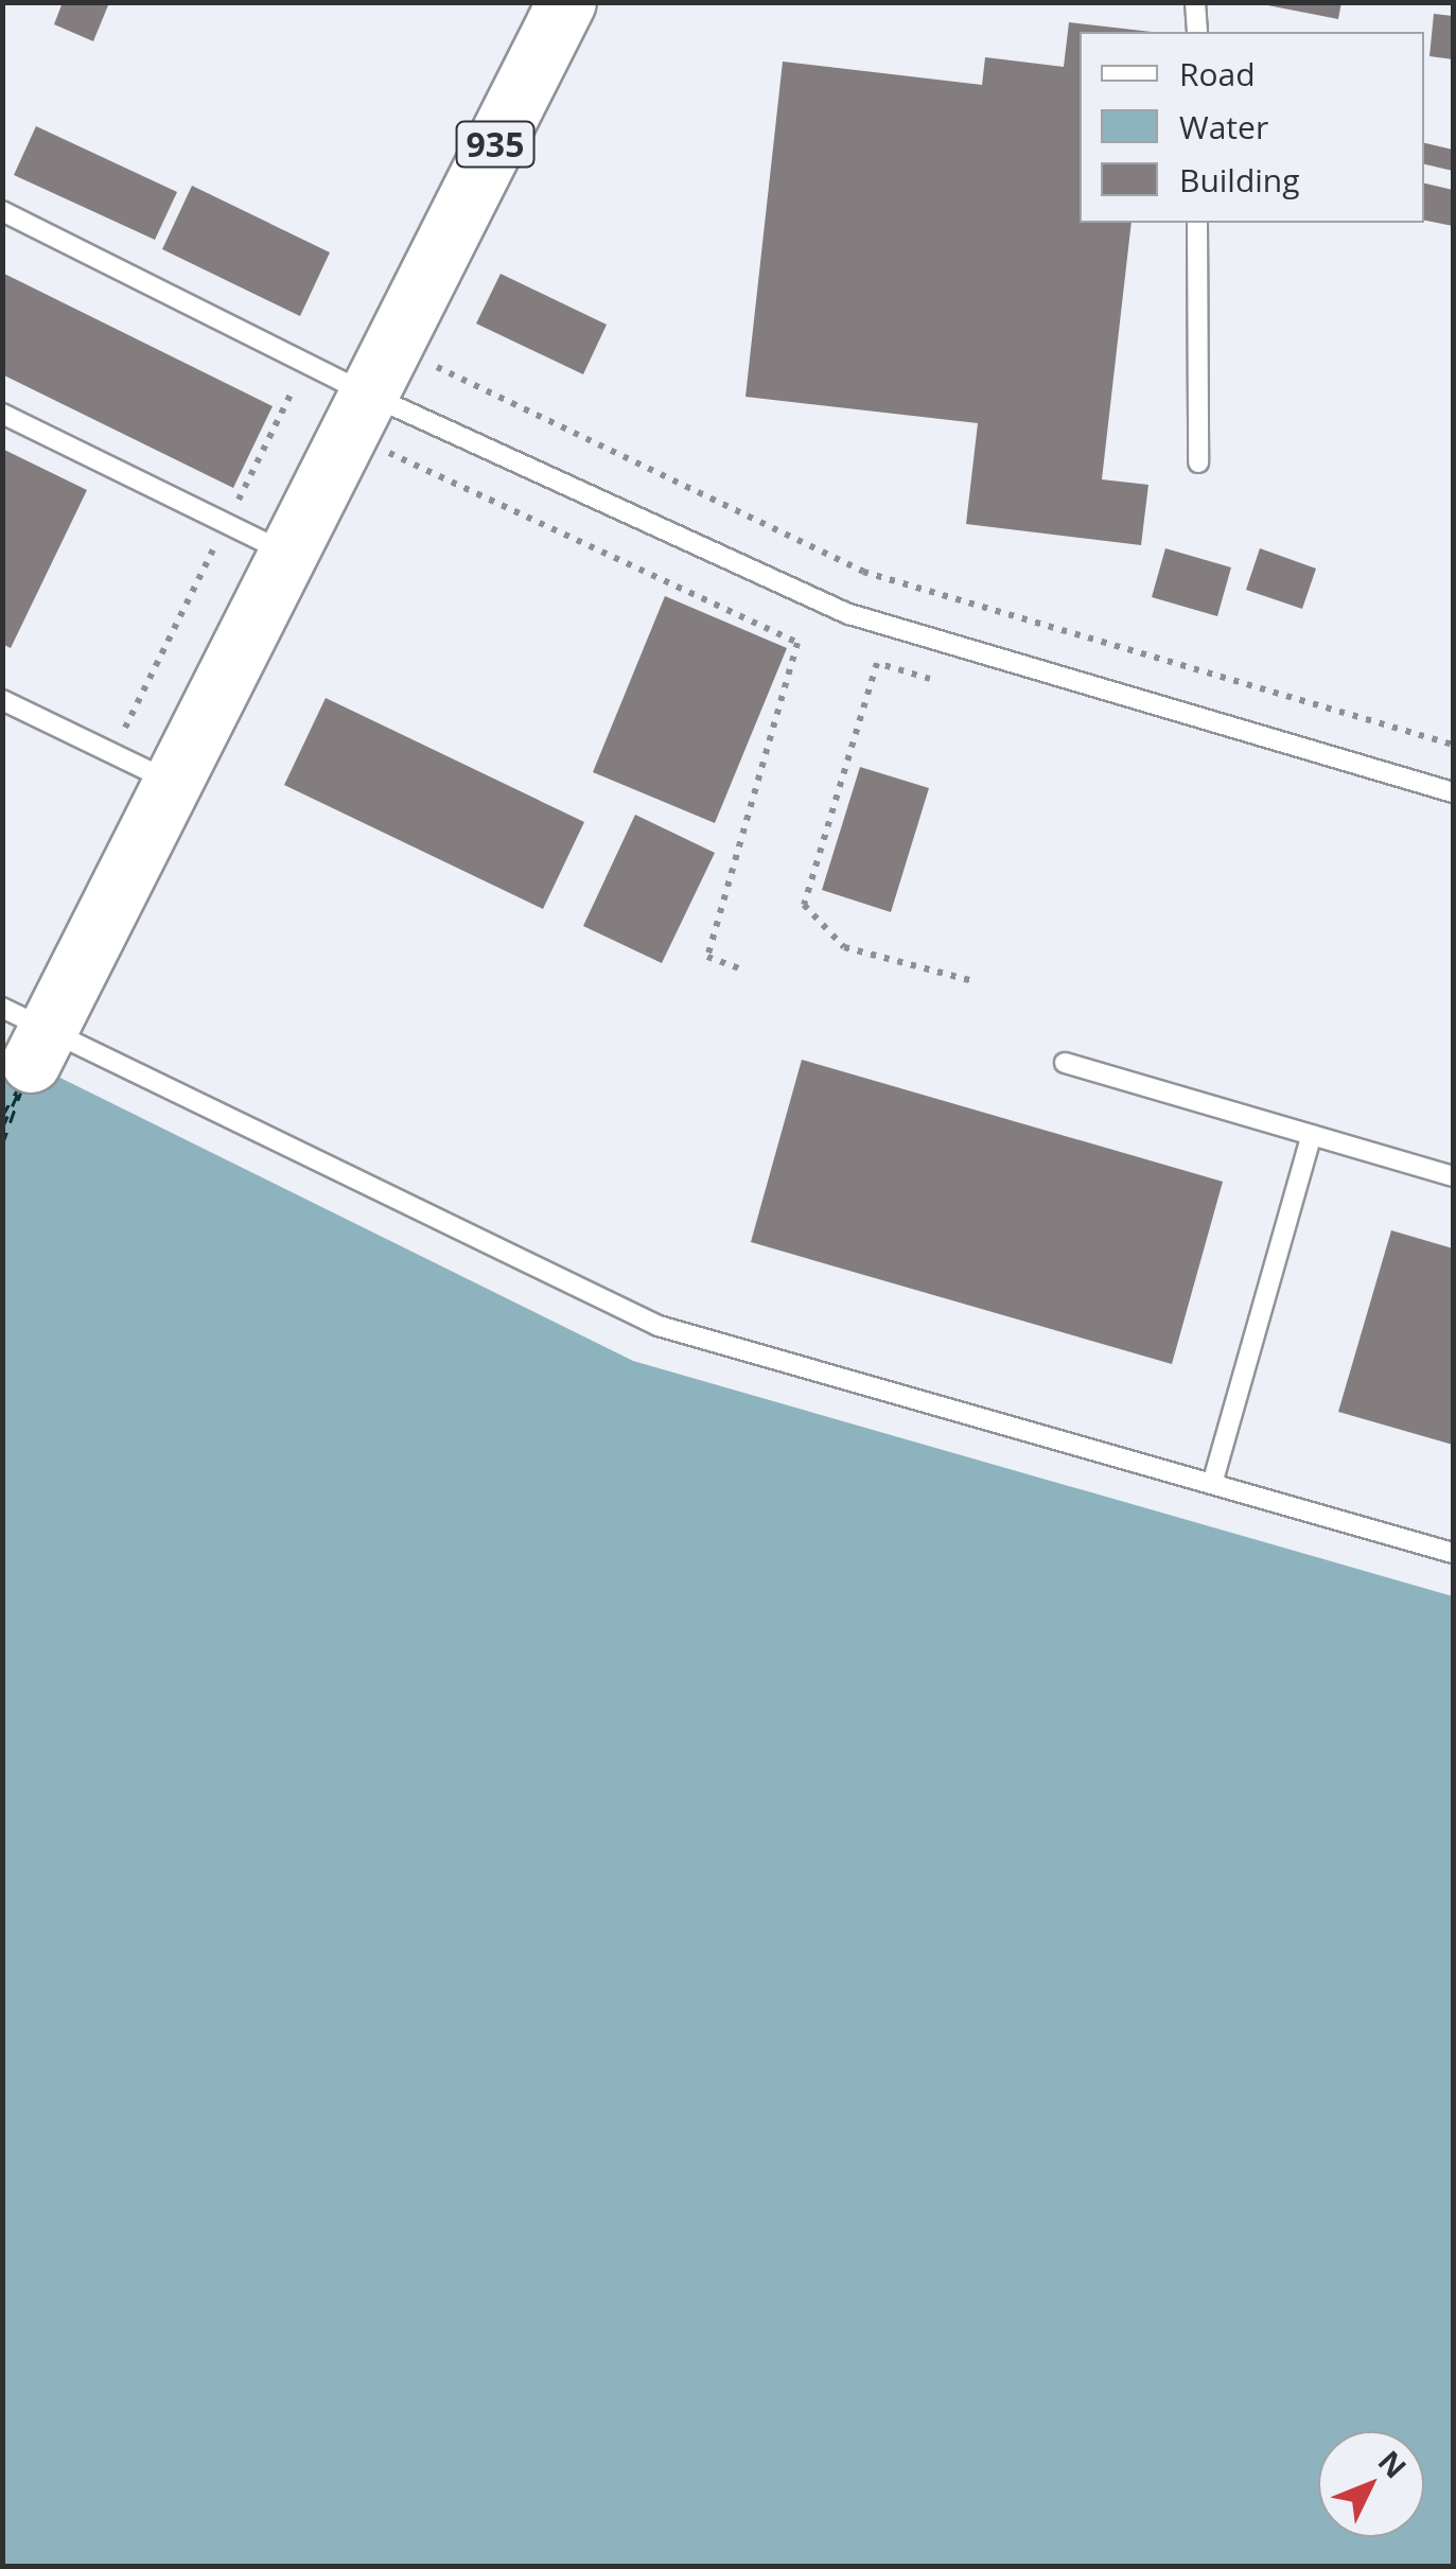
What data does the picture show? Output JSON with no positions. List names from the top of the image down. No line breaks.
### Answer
{"streets":{"main road":["935"]},"legend":["Road","Water","Building"],"north":"top right"}
